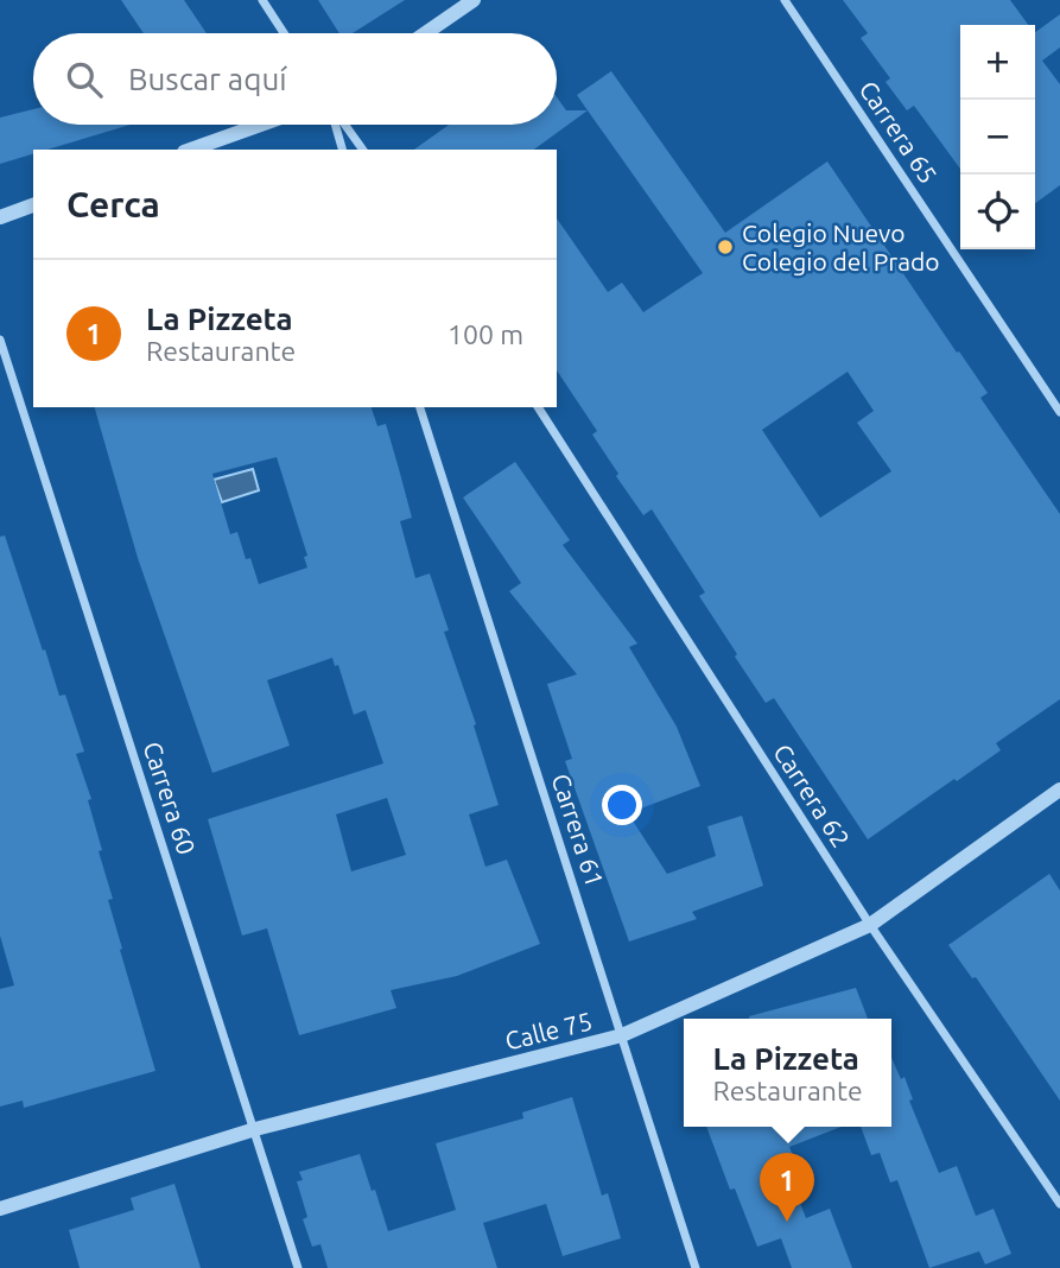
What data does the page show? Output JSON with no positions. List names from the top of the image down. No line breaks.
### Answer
{"streets":{"street":["Carrera 65","Carrera 62","Carrera 60","Carrera 61","Calle 75"]},"crossings":[["Carrera 62","Calle 75"],["Carrera 60","Calle 75"],["Carrera 61","Calle 75"]],"places":["Colegio Nuevo Colegio del Prado"],"page":{"map_buttons":["+","−"],"search":"Buscar aquí","heading":"Cerca","list":[{"mark":"1","name":"La Pizzeta","note":"Restaurante","value":"100 m"}],"popup":["La Pizzeta","Restaurante"],"pins":"1"}}
